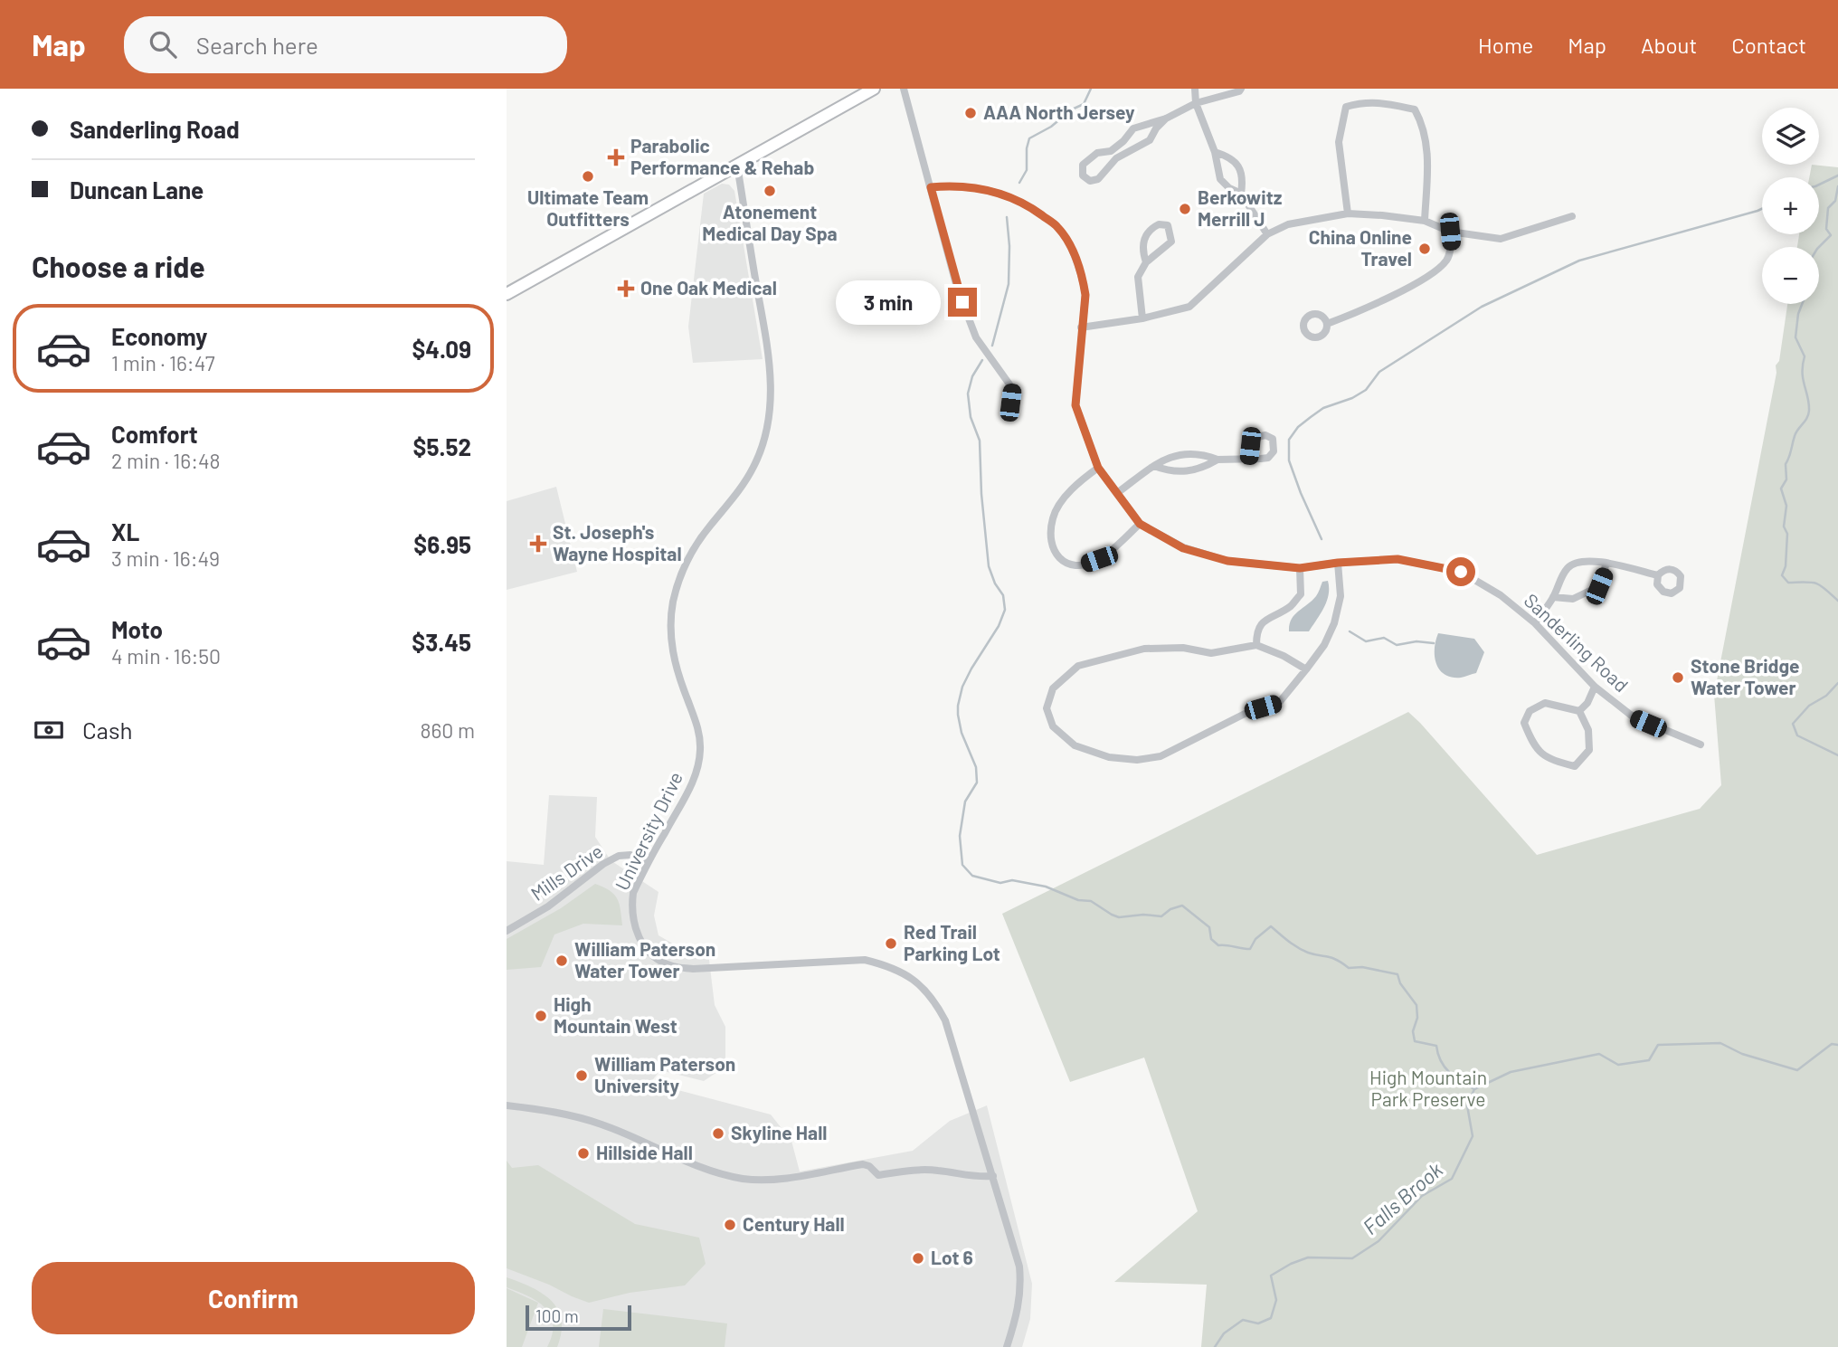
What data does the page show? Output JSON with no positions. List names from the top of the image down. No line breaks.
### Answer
{"streets":{"street":["Sanderling Road","University Drive","Mills Drive"]},"crossings":[["University Drive","Mills Drive"]],"water":["Falls Brook"],"parks":["High Mountain Park Preserve"],"places":{"other":["AAA North Jersey","Ultimate Team Outfitters","Atonement Medical Day Spa","Berkowitz Merrill J","China Online Travel","Stone Bridge Water Tower","Red Trail Parking Lot","William Paterson Water Tower","High Mountain West","William Paterson University","Skyline Hall","Hillside Hall","Century Hall","Lot 6"],"health":["Parabolic Performance & Rehab","One Oak Medical","St. Joseph's Wayne Hospital"]},"scale_bar":"100 m","page":{"header":"Map","search":"Search here","nav":["Home","Map","About","Contact"],"banner":["Sanderling Road","Duncan Lane"],"map_buttons":["+","−"],"heading":"Choose a ride","bubble":"3 min","list":[{"name":"Economy","note":"1 min · 16:47","value":"$4.09"},{"name":"Comfort","note":"2 min · 16:48","value":"$5.52"},{"name":"XL","note":"3 min · 16:49","value":"$6.95"},{"name":"Moto","note":"4 min · 16:50","value":"$3.45"}],"pay":["Cash","860 m"],"buttons":"Confirm","scale":"100 m"}}
